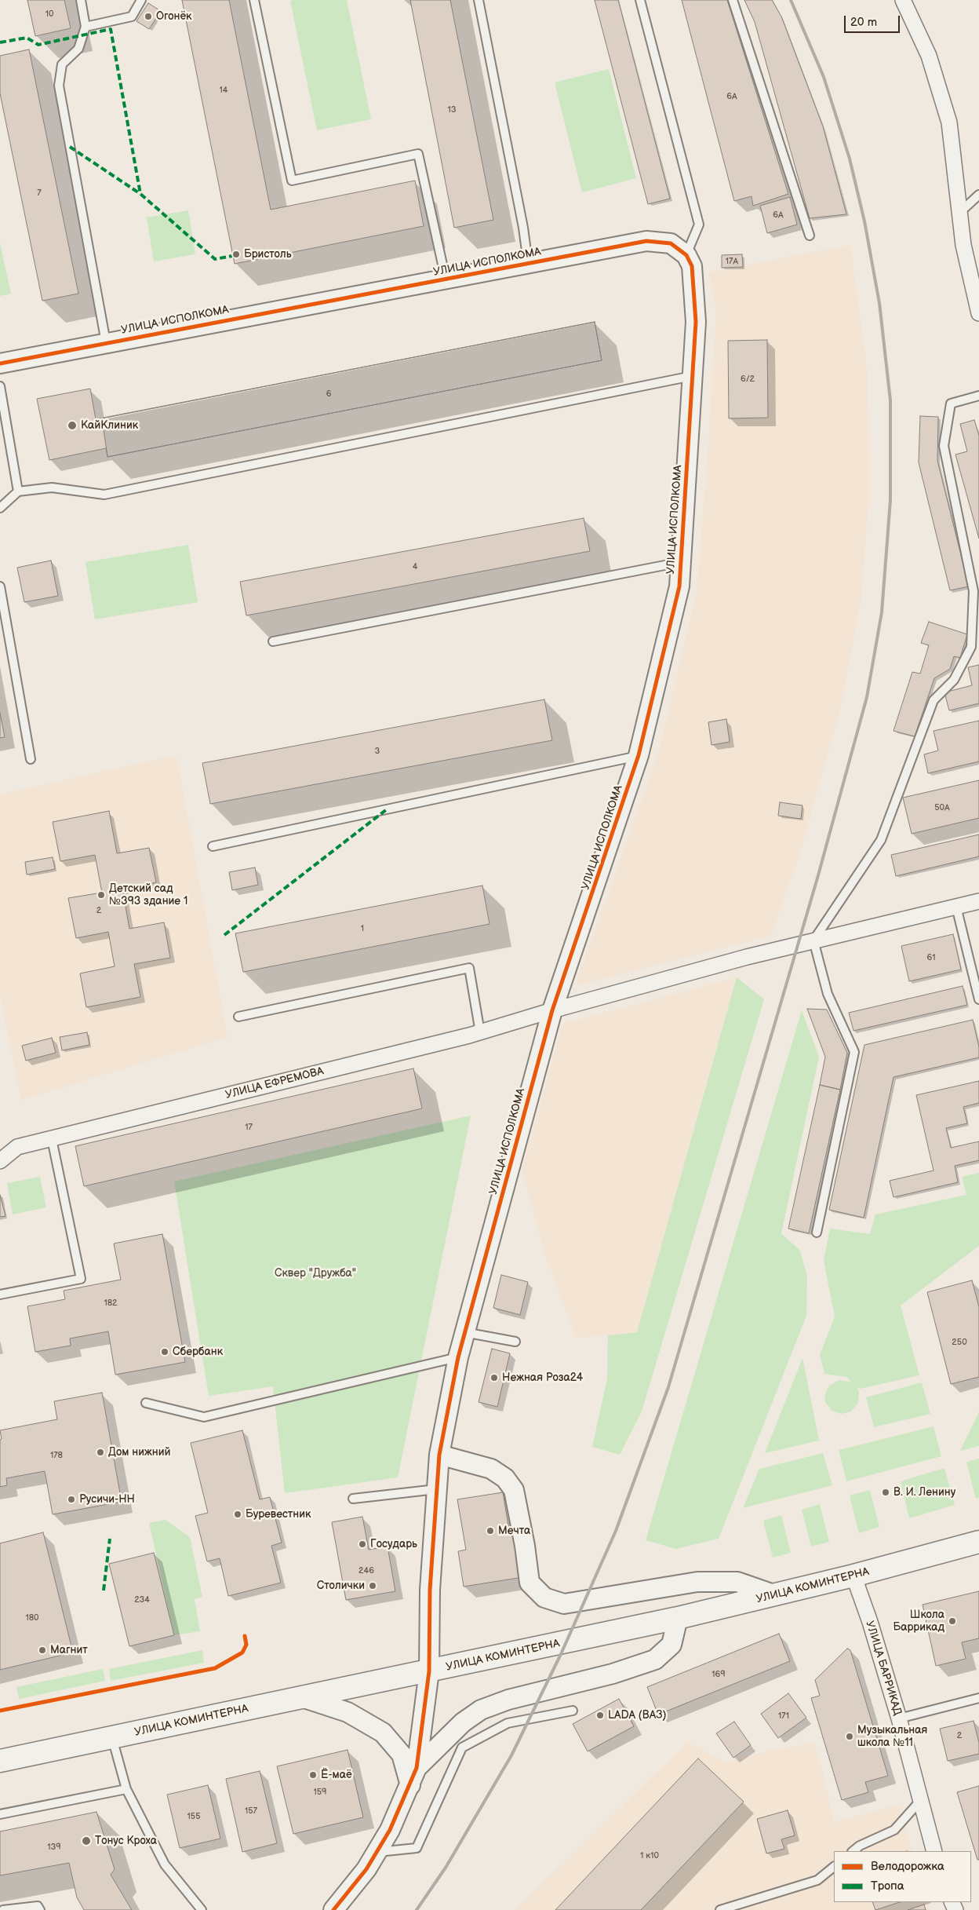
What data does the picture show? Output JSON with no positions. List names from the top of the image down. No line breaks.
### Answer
{"streets":{"main road":["УЛИЦА КОМИНТЕРНА"],"street":["УЛИЦА ИСПОЛКОМА","УЛИЦА ЕФРЕМОВА","УЛИЦА БАРРИКАД"]},"crossings":[["УЛИЦА ИСПОЛКОМА","УЛИЦА ЕФРЕМОВА"],["УЛИЦА ИСПОЛКОМА","УЛИЦА КОМИНТЕРНА"],["УЛИЦА КОМИНТЕРНА","УЛИЦА БАРРИКАД"]],"parks":["Сквер \"Дружба\""],"places":["Огонёк","Бристоль","КайКлиник","Детский сад №393 здание 1","Сбербанк","Нежная Роза24","Дом нижний","В. И. Ленину","Русичи-НН","Буревестник","Мечта","Государь","Столички","Школа Баррикад","Магнит","LADA (ВАЗ)","Музыкальная школа №11","Ё-маё","Тонус Кроха"],"house_numbers":["10","14","6А","13","7","6А","17А","6/2","6","4","3","50А","2","1","61","17","182","250","178","246","234","180","169","171","2","159","157","155","139","1 к10"],"legend":["Велодорожка","Тропа"],"scale_bar":"20 m"}
